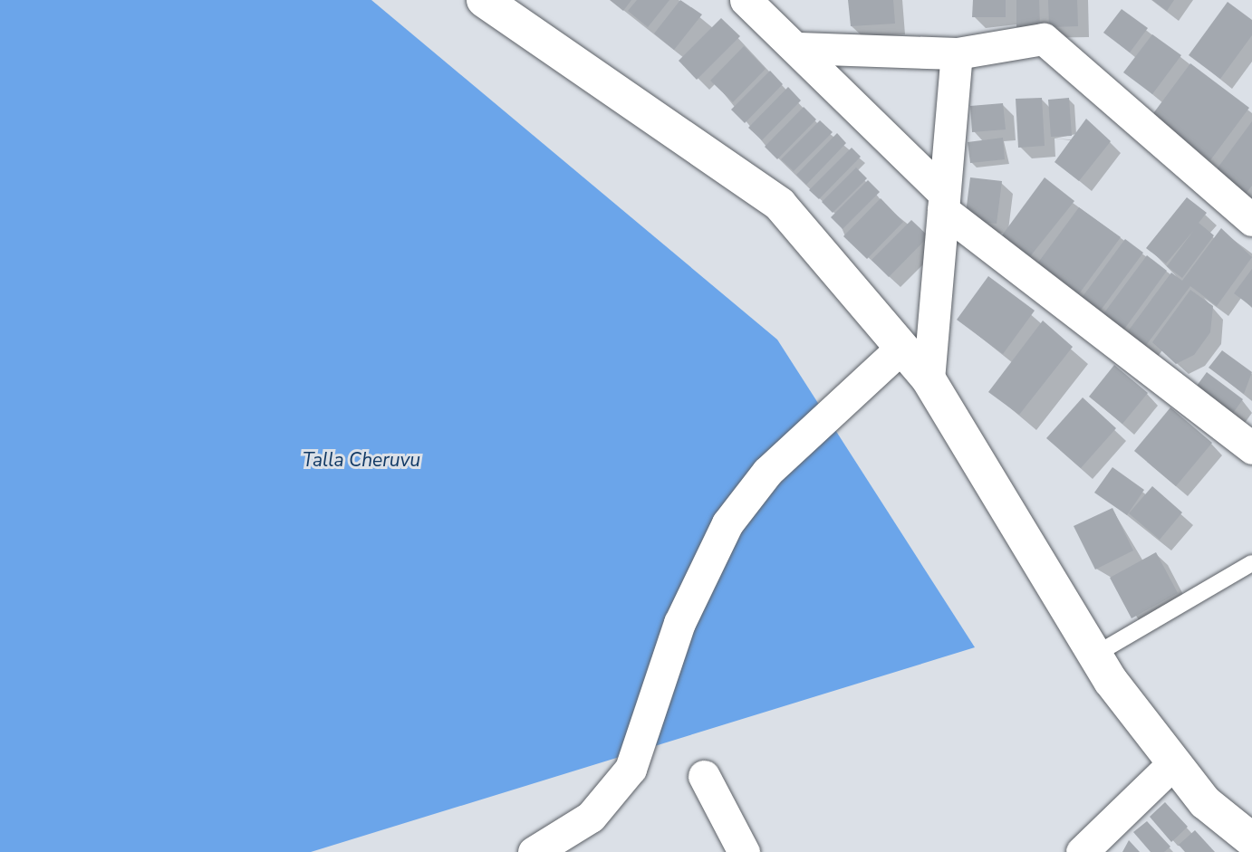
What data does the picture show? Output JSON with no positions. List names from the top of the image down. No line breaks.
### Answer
{"water":["Talla Cheruvu"]}
